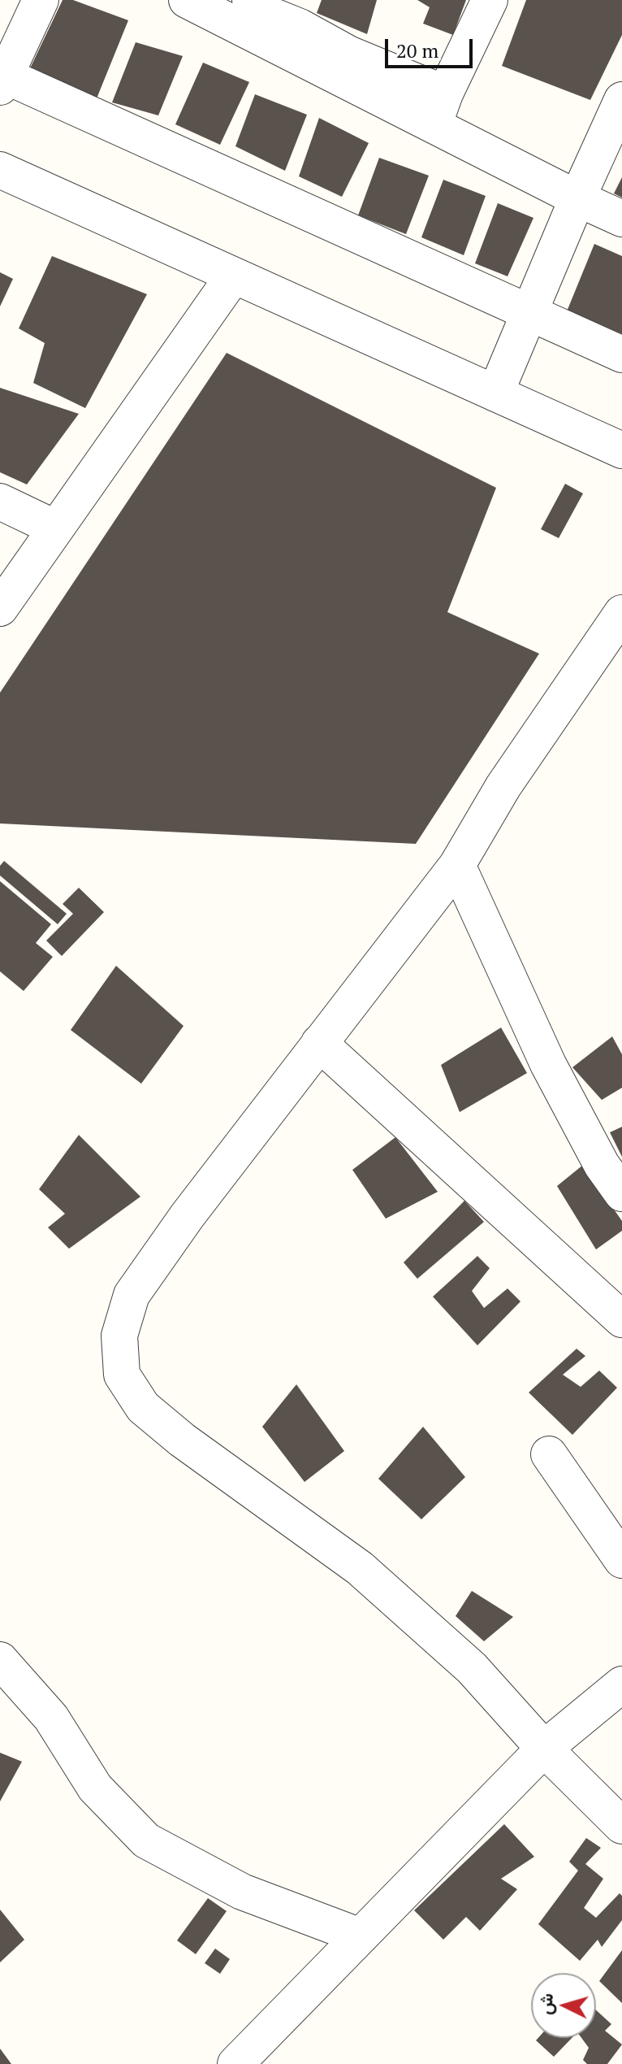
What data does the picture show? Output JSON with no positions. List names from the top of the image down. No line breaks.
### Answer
{"scale_bar":"20 m","north":"left"}
